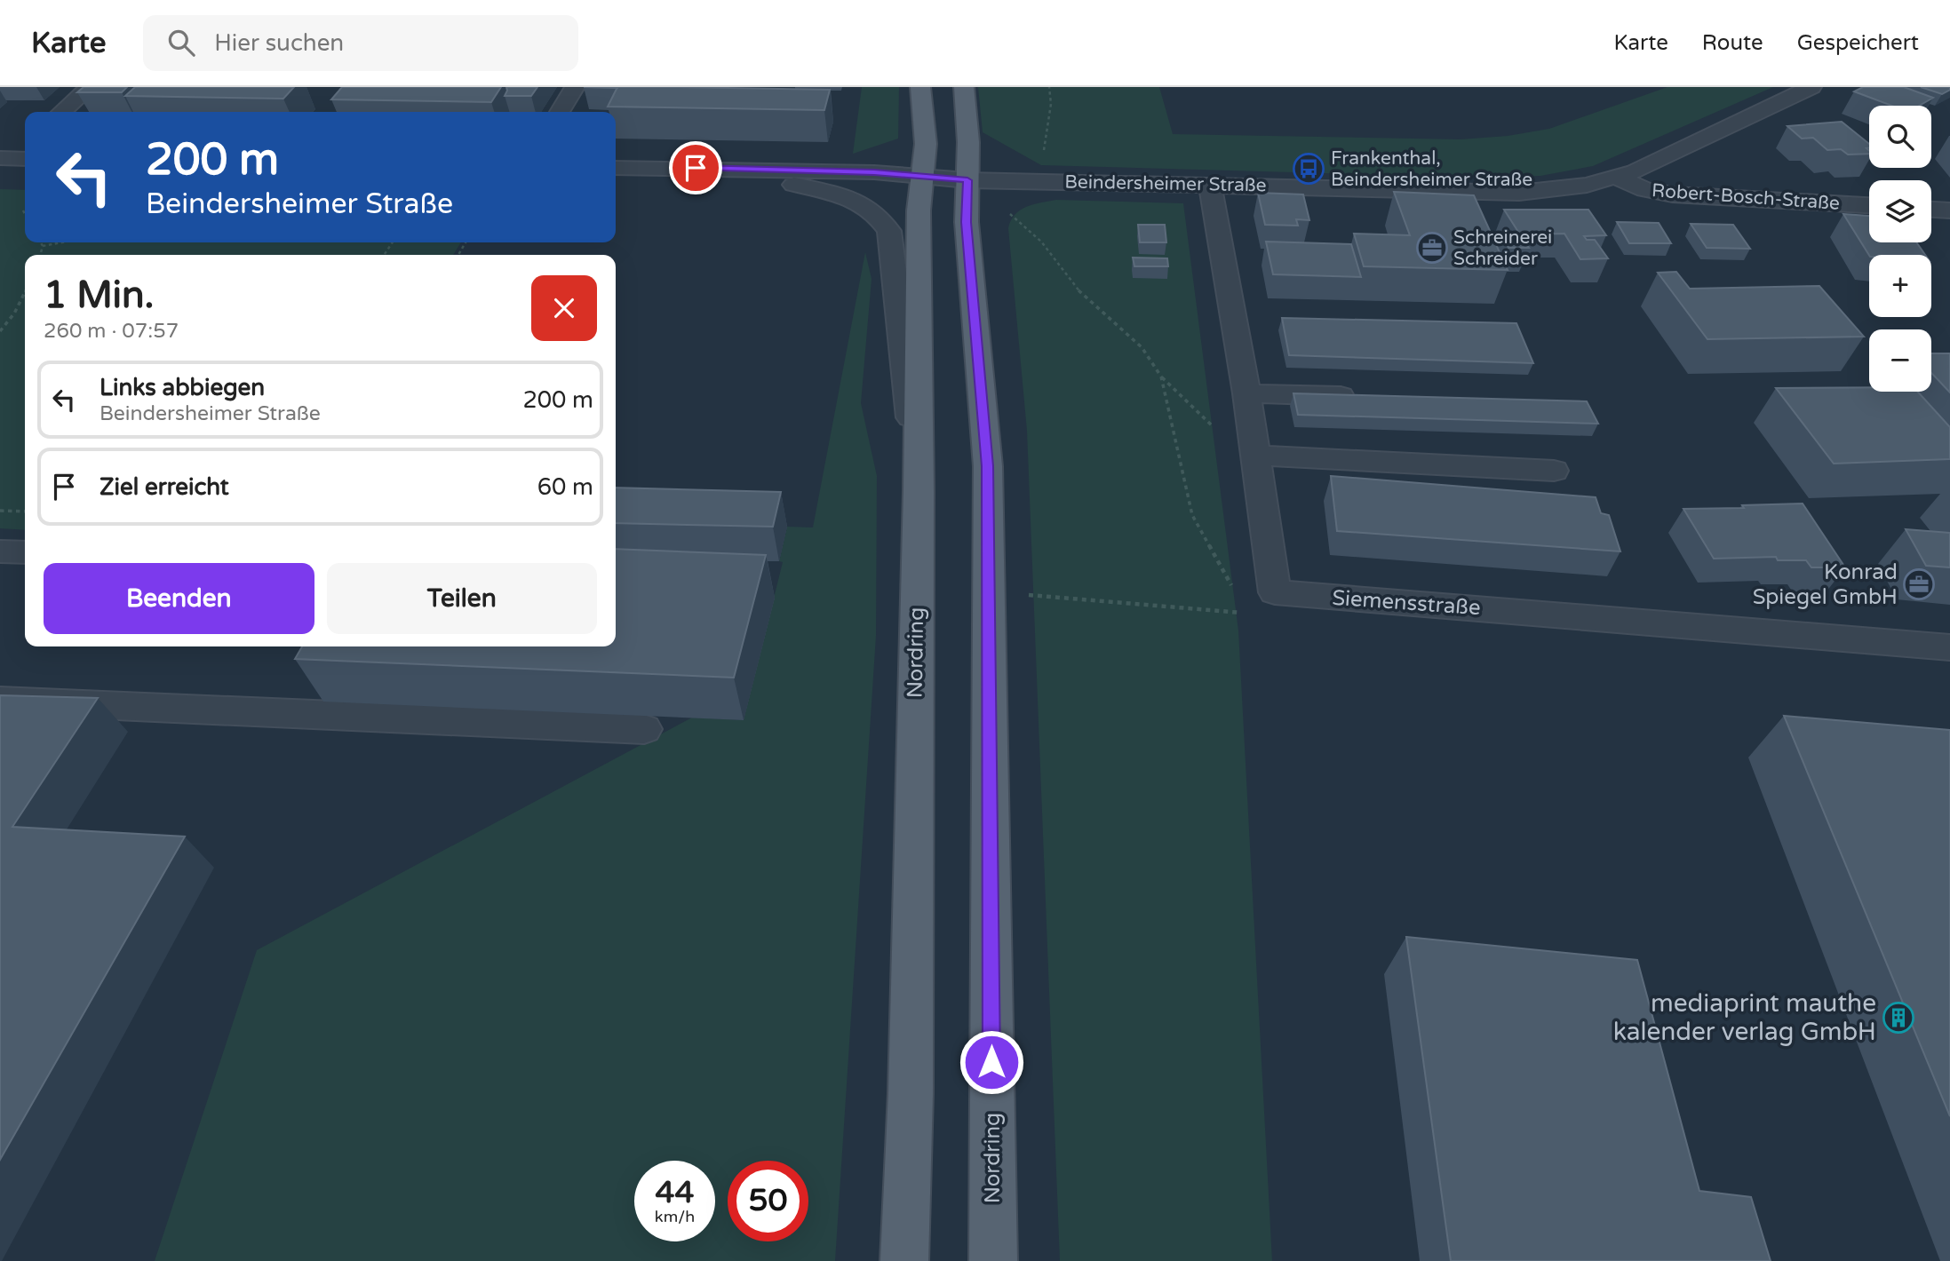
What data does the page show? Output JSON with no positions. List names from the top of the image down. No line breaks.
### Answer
{"streets":{"main road":["Nordring"],"street":["Beindersheimer Straße","Robert-Bosch-Straße","Siemensstraße"]},"crossings":[["Beindersheimer Straße","Robert-Bosch-Straße"],["Beindersheimer Straße","Siemensstraße"],["Beindersheimer Straße","Nordring"]],"places":{"bus stop":["Frankenthal, Beindersheimer Straße"],"office":["Schreinerei Schreider","Konrad Spiegel GmbH"],"building":["mediaprint mauthe kalender verlag GmbH"]},"page":{"header":"Karte","search":"Hier suchen","nav":["Karte","Route","Gespeichert"],"map_buttons":["+","−"],"turn":["200 m","Beindersheimer Straße"],"heading":["1 Min.","260 m · 07:57"],"list":[{"name":"Links abbiegen","note":"Beindersheimer Straße","value":"200 m"},{"name":"Ziel erreicht","value":"60 m"}],"buttons":["Beenden","Teilen"],"speed":"44 km/h","limit":"50"}}
